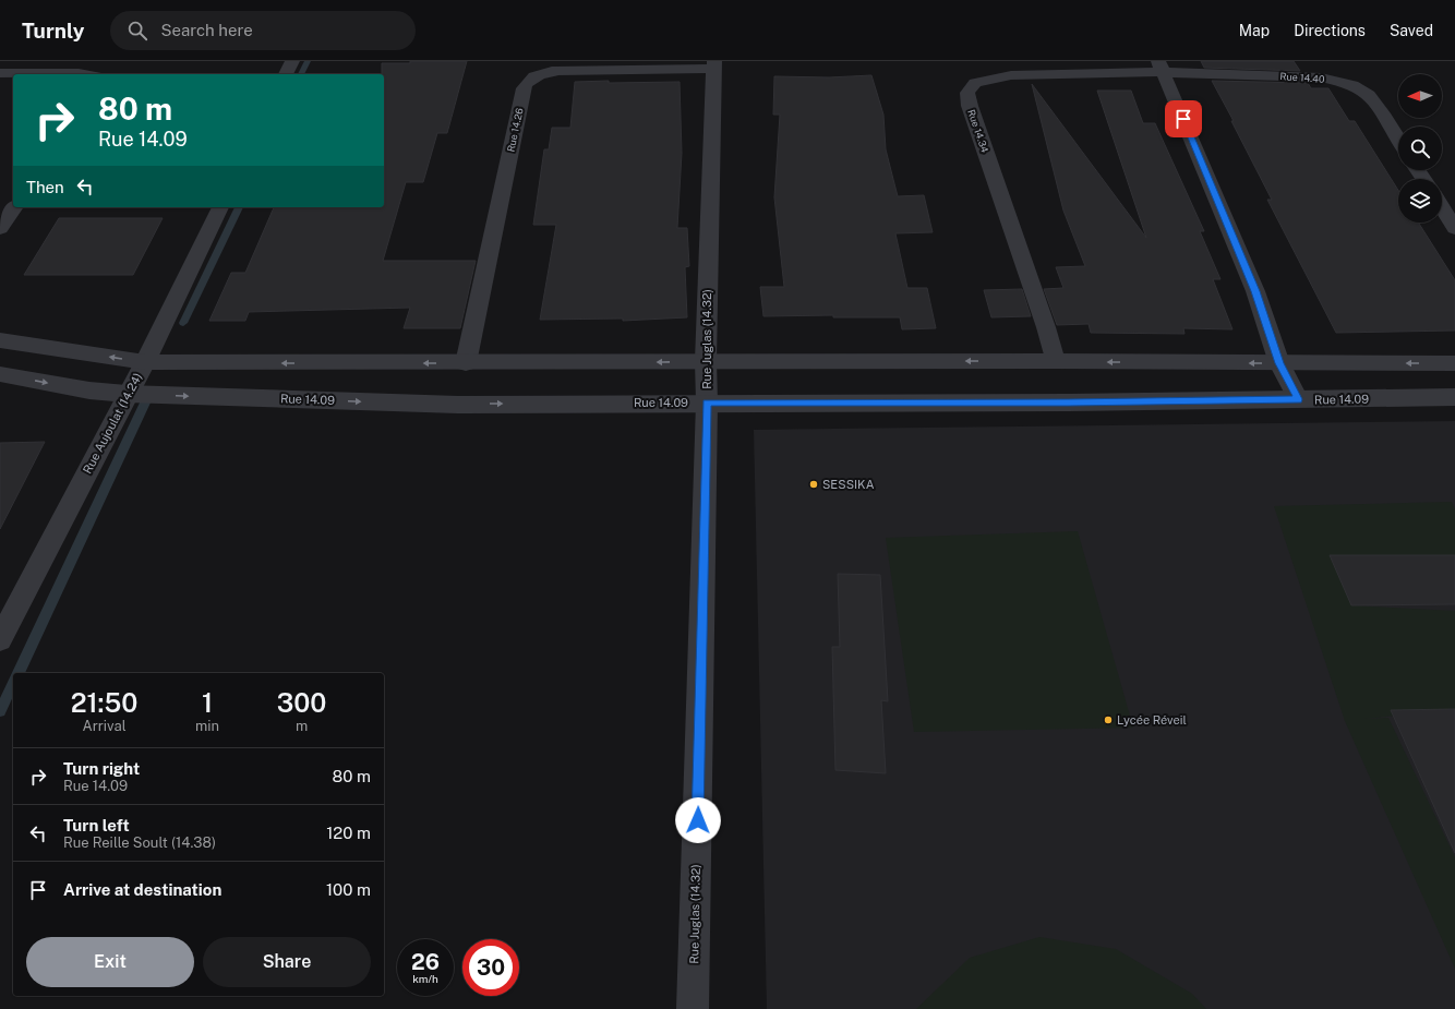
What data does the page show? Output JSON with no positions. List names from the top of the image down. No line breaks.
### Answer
{"streets":{"street":["Rue 14.40","Rue 14.26","Rue 14.34","Rue Juglas (14.32)","Rue 14.09","Rue Aujoulat (14.24)"]},"crossings":[["Rue 14.40","Rue 14.34"],["Rue 14.26","Rue Juglas (14.32)"],["Rue Juglas (14.32)","Rue 14.09"],["Rue 14.09","Rue Aujoulat (14.24)"]],"places":["SESSIKA","Lycée Réveil"],"north":"left","page":{"header":"Turnly","search":"Search here","nav":["Map","Directions","Saved"],"turn":["80 m","Rue 14.09"],"then":"Then","eta":["21:50","Arrival","1","min","300","m"],"list":[{"name":"Turn right","note":"Rue 14.09","value":"80 m"},{"name":"Turn left","note":"Rue Reille Soult (14.38)","value":"120 m"},{"name":"Arrive at destination","value":"100 m"}],"buttons":["Exit","Share"],"speed":"26 km/h","limit":"30"}}
